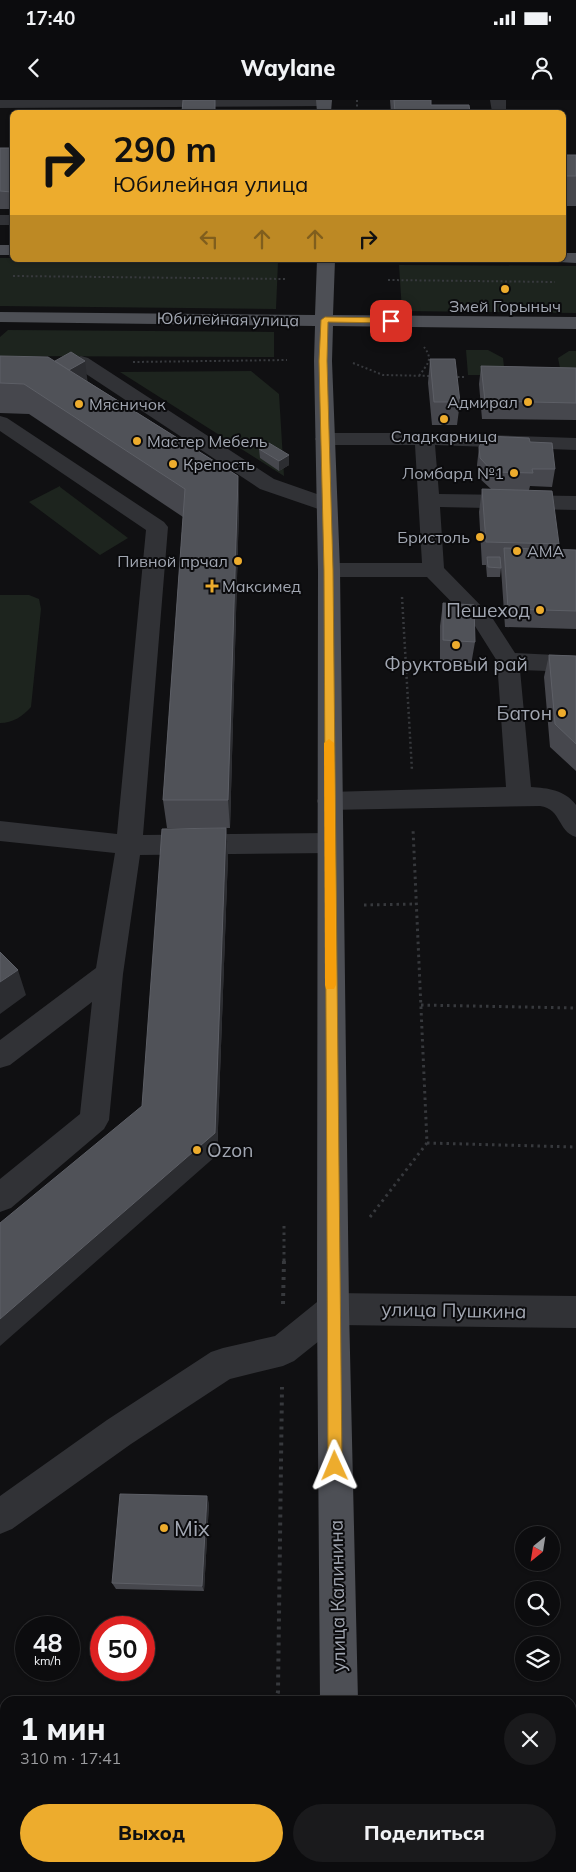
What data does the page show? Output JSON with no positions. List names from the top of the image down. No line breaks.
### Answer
{"streets":{"main road":["Юбилейная улица","улица Калинина"],"street":["улица Пушкина"]},"crossings":[["Юбилейная улица","улица Калинина"],["улица Пушкина","улица Калинина"]],"places":{"other":["Змей Горыныч","Адмирал","Мясничок","Сладкарница","Мастер Мебель","Крепость","Ломбард №1","Бристоль","АМА","Пивной прчал","Пешеход","Фруктовый рай","Батон","Ozon","Mix"],"health":["Максимед"]},"north":"bottom left","page":{"status":"17:40","header":"Waylane","turn":["290 m","Юбилейная улица"],"speed":"48 km/h","limit":"50","heading":["1 мин","310 m · 17:41"],"buttons":["Выход","Поделиться"]}}
